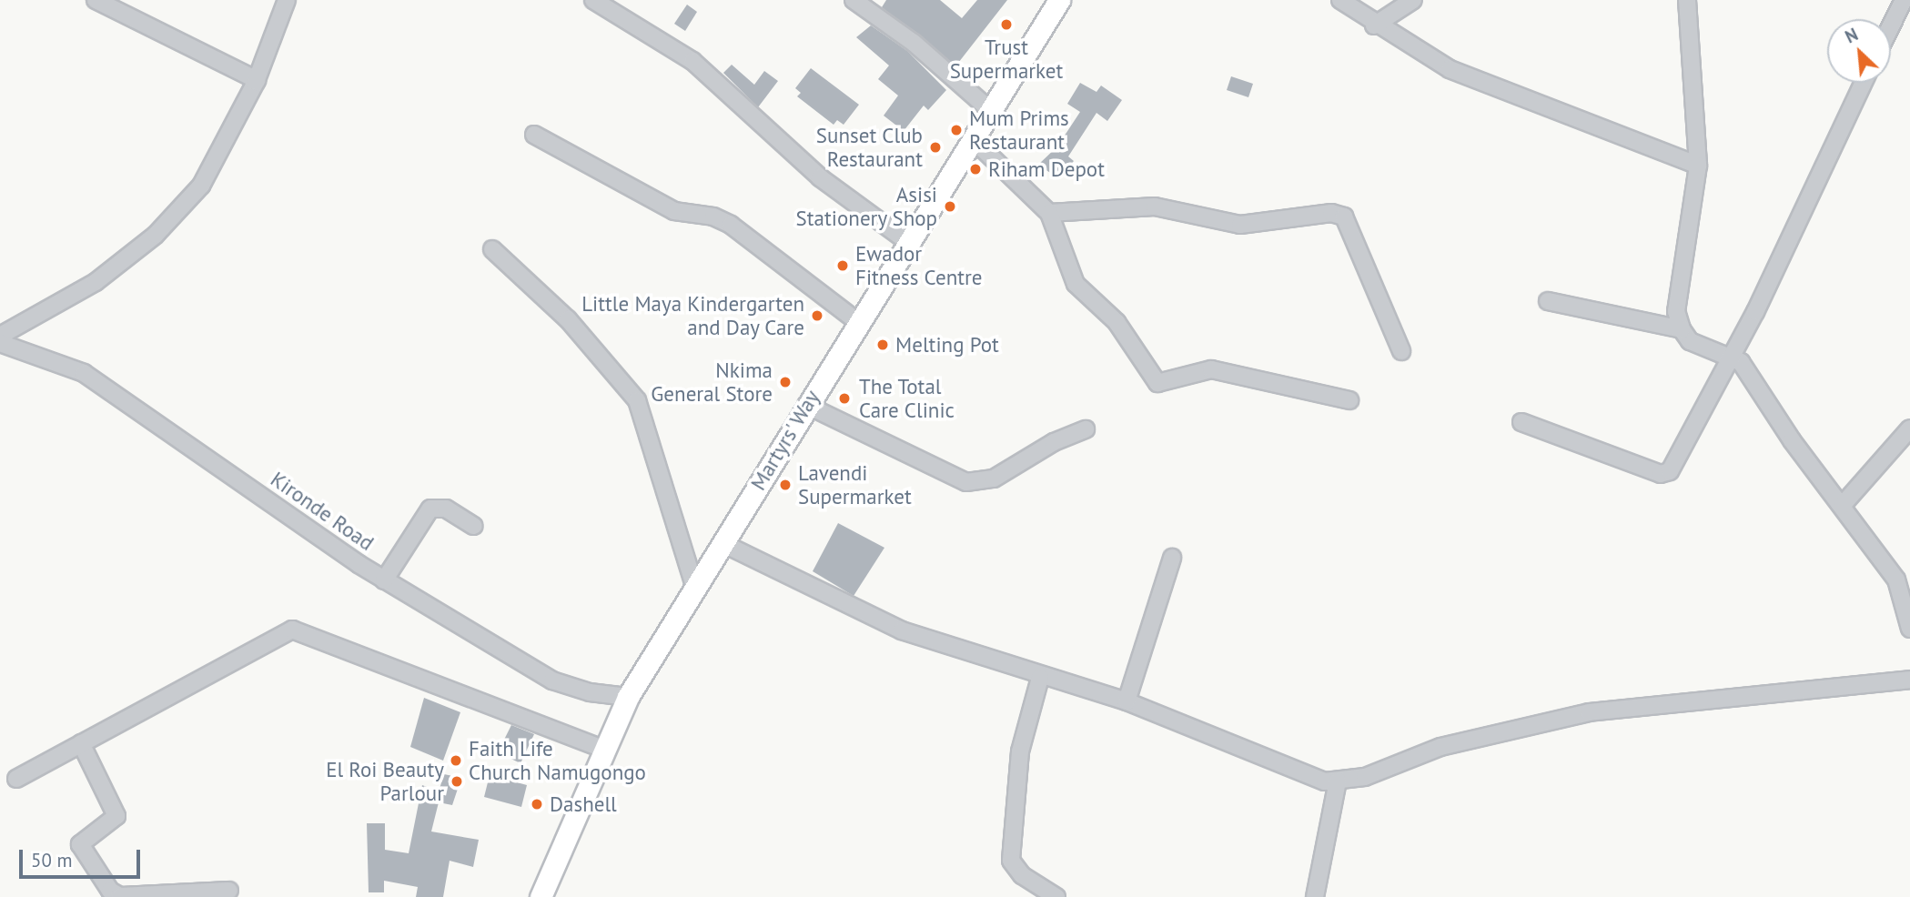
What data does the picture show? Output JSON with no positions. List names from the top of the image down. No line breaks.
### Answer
{"streets":{"main road":["Martyrs' Way"],"street":["Kironde Road"]},"crossings":[["Martyrs' Way","Kironde Road"]],"places":["Trust Supermarket","Mum Prims Restaurant","Sunset Club Restaurant","Riham Depot","Asisi Stationery Shop","Ewador Fitness Centre","Little Maya Kindergarten and Day Care","Melting Pot","Nkima General Store","The Total Care Clinic","Lavendi Supermarket","Faith Life Church Namugongo","El Roi Beauty Parlour","Dashell"],"scale_bar":"50 m","north":"top left"}
